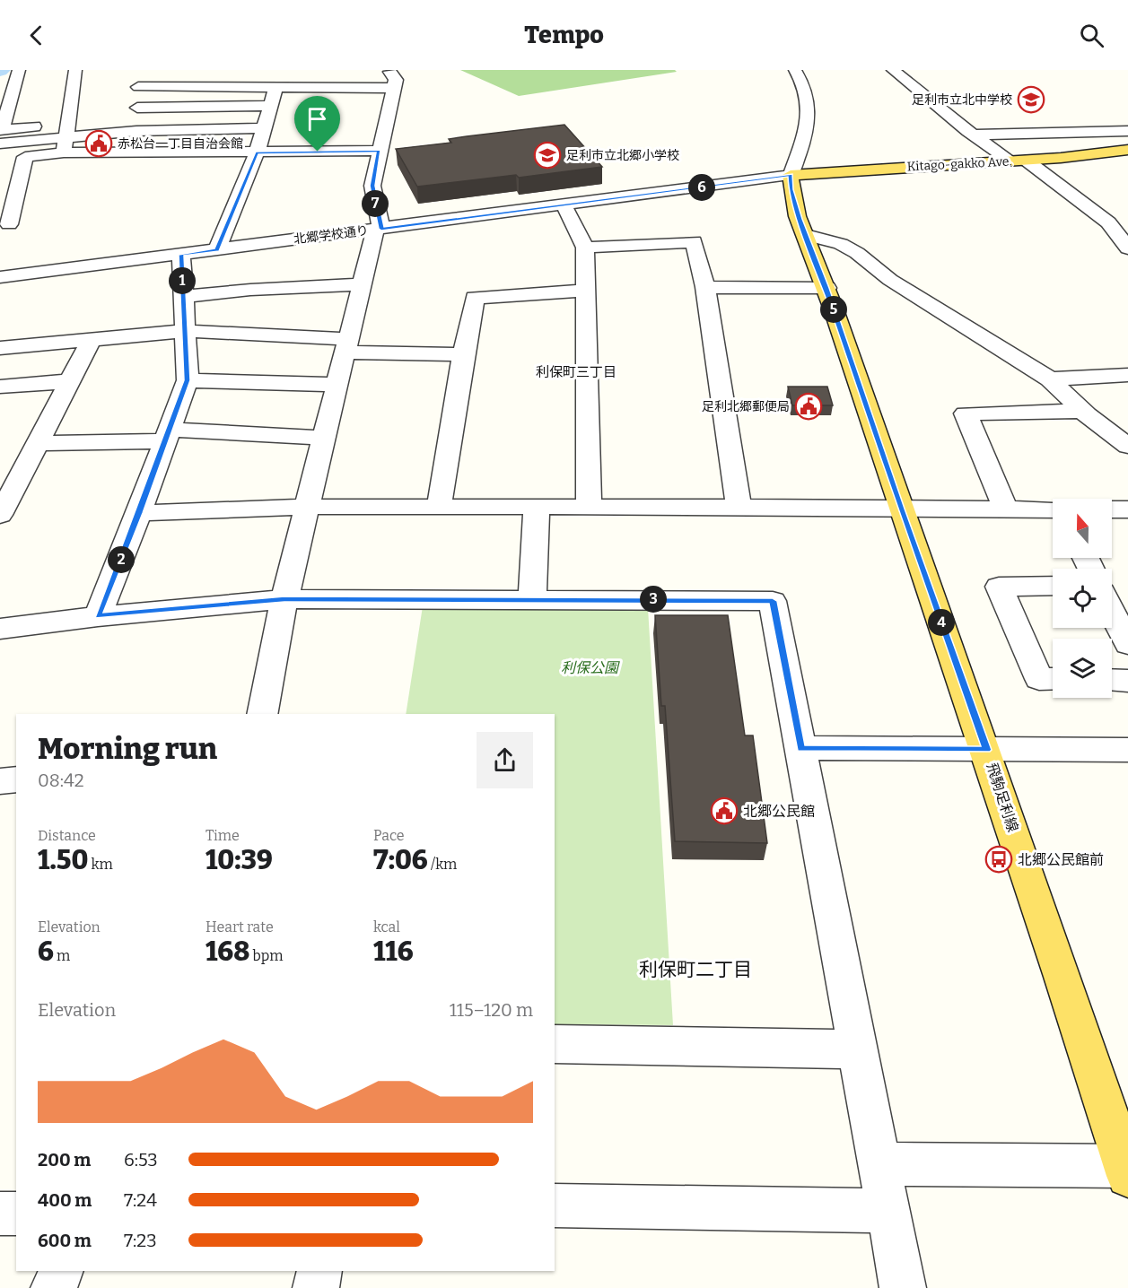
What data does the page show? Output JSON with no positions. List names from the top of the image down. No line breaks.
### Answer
{"streets":{"main road":["Kitago-gakko Ave.","飛駒足利線"],"street":["北郷学校通り"]},"crossings":[["Kitago-gakko Ave.","北郷学校通り"],["Kitago-gakko Ave.","飛駒足利線"],["北郷学校通り","飛駒足利線"]],"districts":["利保町三丁目","利保町二丁目"],"parks":["利保公園"],"places":{"school or university":["足利市立北中学校","足利市立北郷小学校"],"public building":["赤松台一丁目自治会館","足利北郷郵便局","北郷公民館"],"bus stop":["北郷公民館前"]},"north":"top","page":{"header":"Tempo","pins":["6","7","1","5","2","3","4"],"heading":["Morning run","08:42"],"stats":[["Distance","1.50 km"],["Time","10:39"],["Pace","7:06 /km"],["Elevation","6 m"],["Heart rate","168 bpm"],["kcal","116"]],"chart":["Elevation","115–120 m"],"list":[{"name":"200 m","note":"6:53"},{"name":"400 m","note":"7:24"},{"name":"600 m","note":"7:23"}]}}
